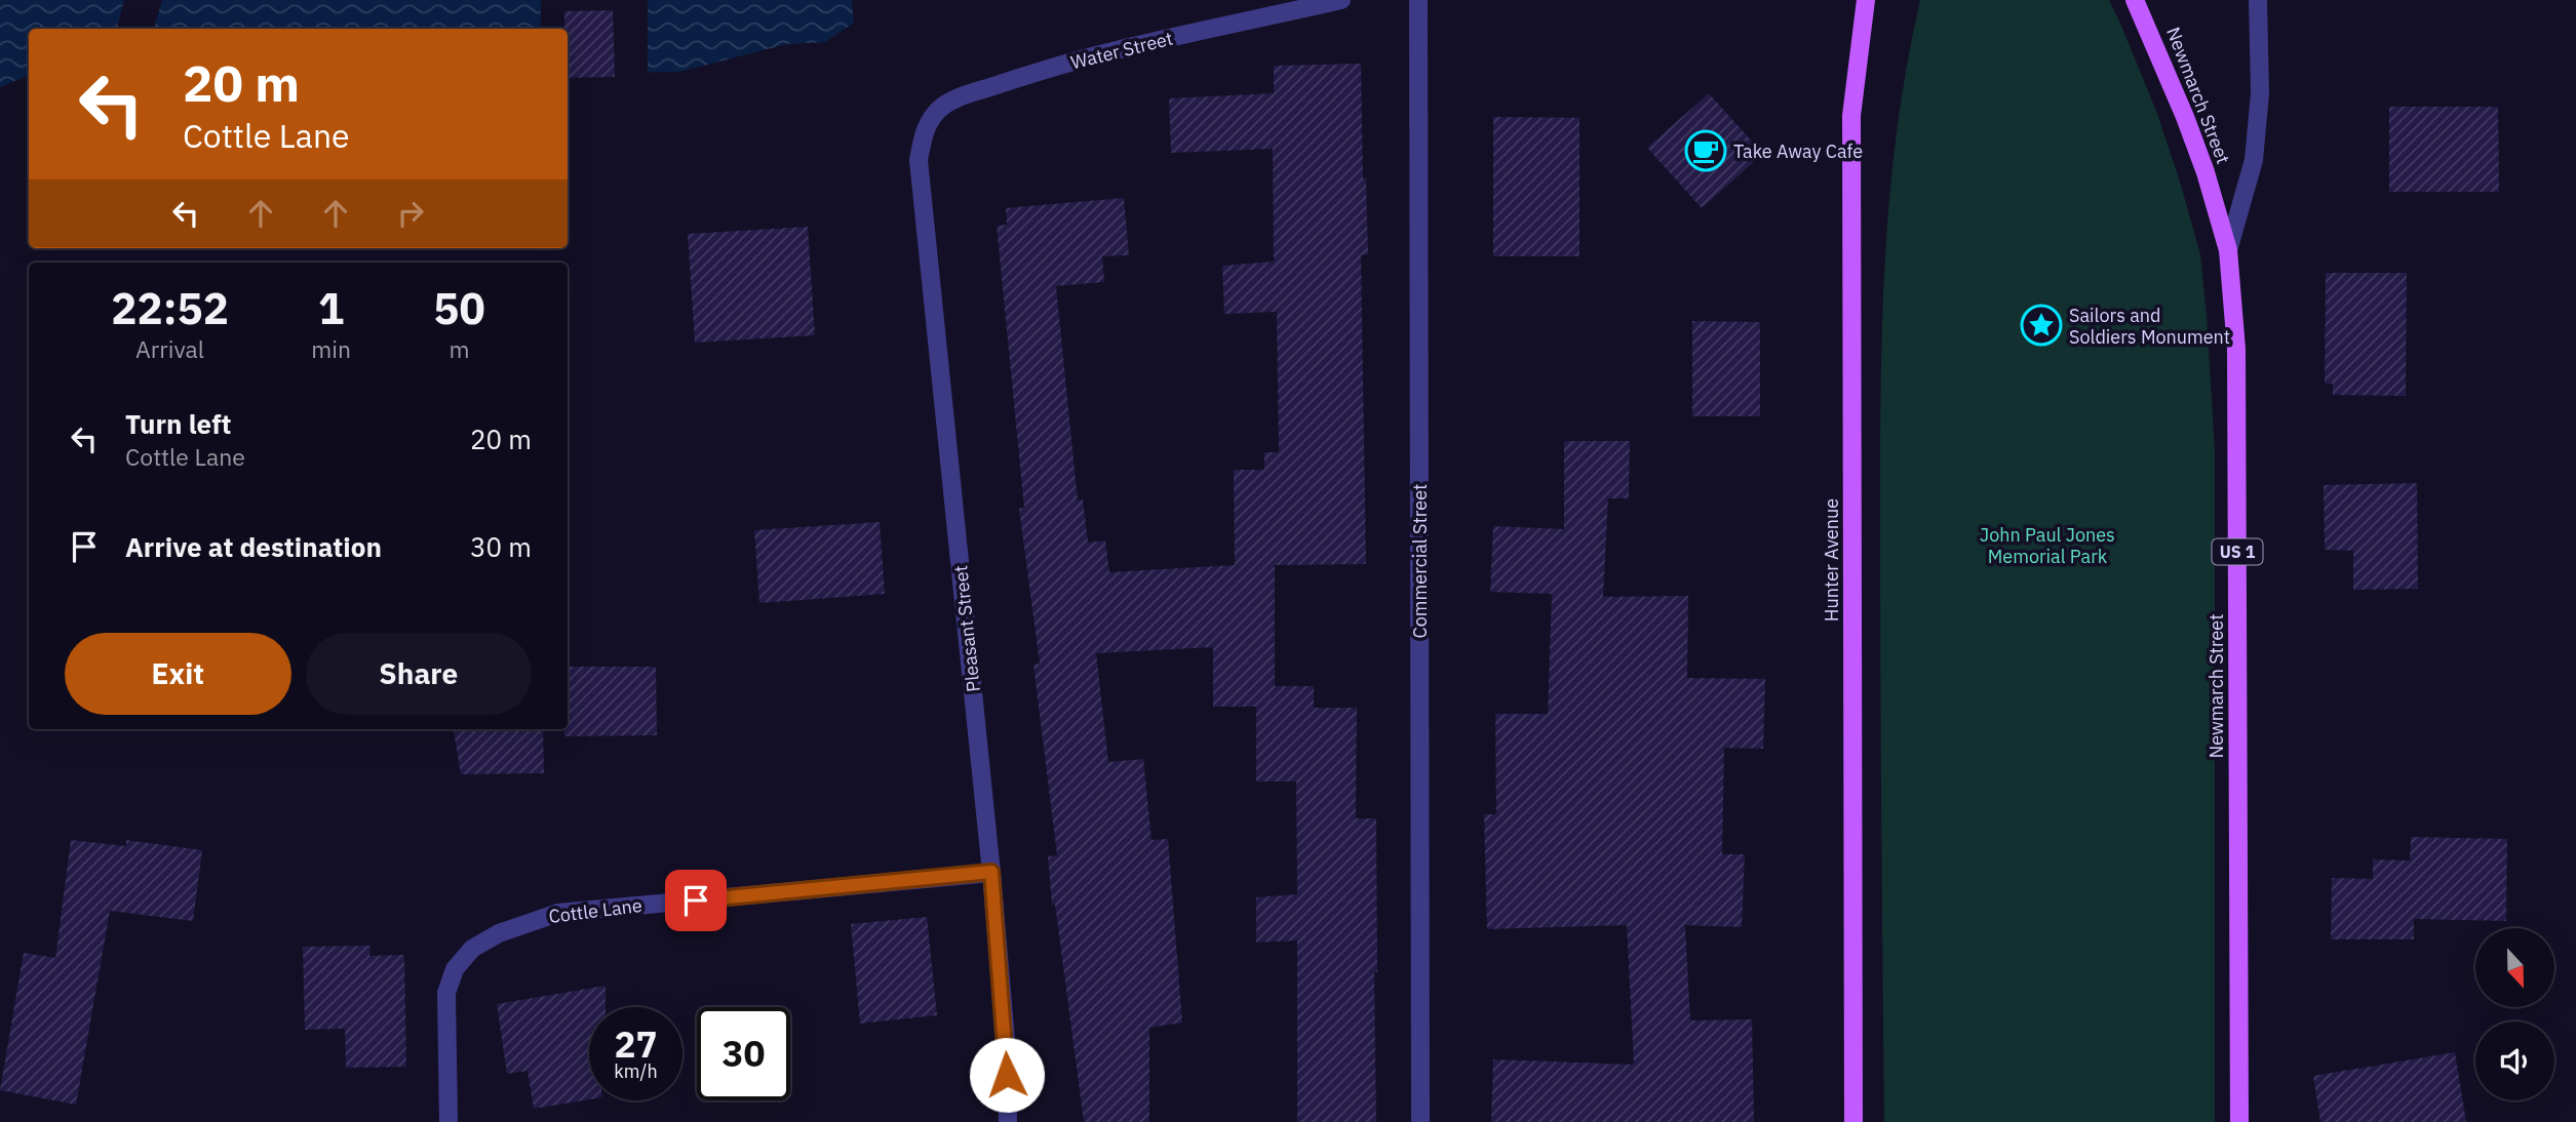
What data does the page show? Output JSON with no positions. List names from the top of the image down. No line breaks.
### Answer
{"streets":{"main road":["Newmarch Street","US 1","Hunter Avenue"],"street":["Water Street","Commercial Street","Pleasant Street","Cottle Lane"]},"crossings":[["Water Street","Pleasant Street"],["Pleasant Street","Cottle Lane"]],"parks":["John Paul Jones Memorial Park"],"places":{"cafe":["Take Away Cafe"],"place":["Sailors and Soldiers Monument"]},"north":"bottom","page":{"turn":["20 m","Cottle Lane"],"eta":["22:52","Arrival","1","min","50","m"],"list":[{"name":"Turn left","note":"Cottle Lane","value":"20 m"},{"name":"Arrive at destination","value":"30 m"}],"buttons":["Exit","Share"],"speed":"27 km/h","limit":"30"}}
